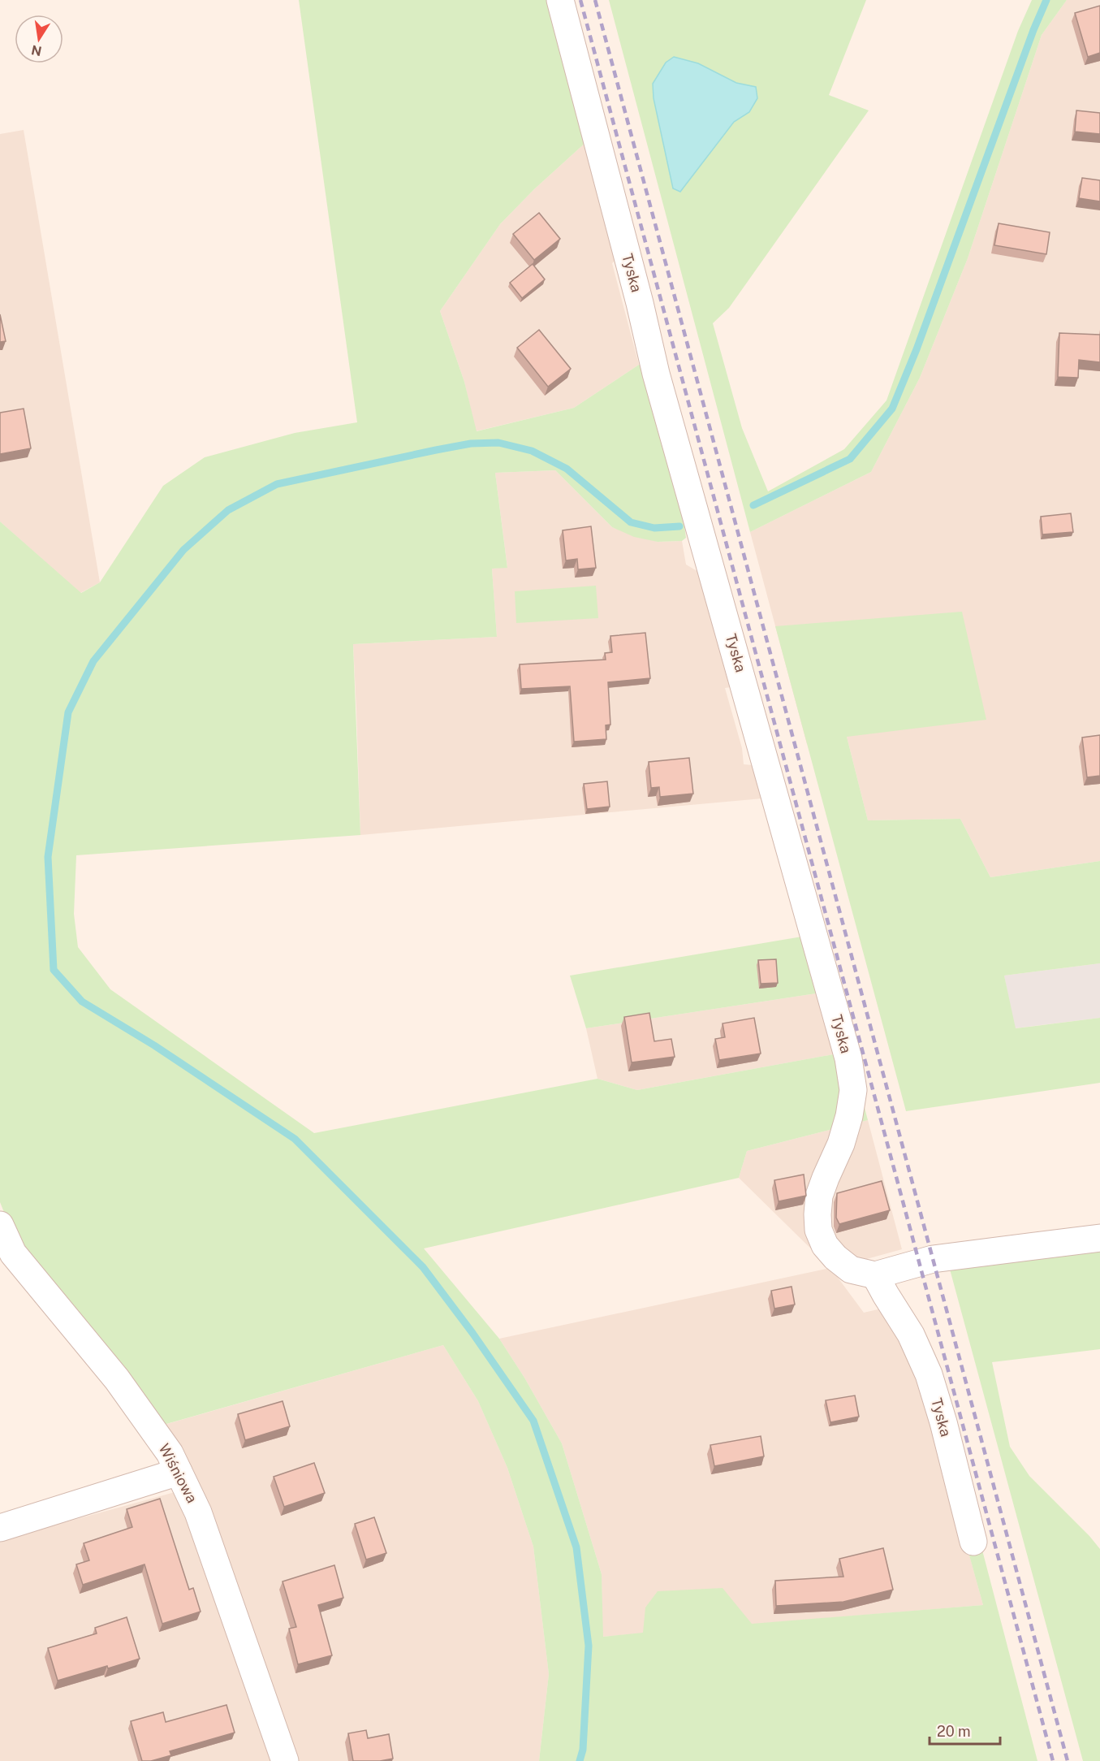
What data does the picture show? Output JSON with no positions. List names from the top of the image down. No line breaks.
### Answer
{"streets":{"street":["Tyska","Wiśniowa"]},"scale_bar":"20 m","north":"bottom"}
